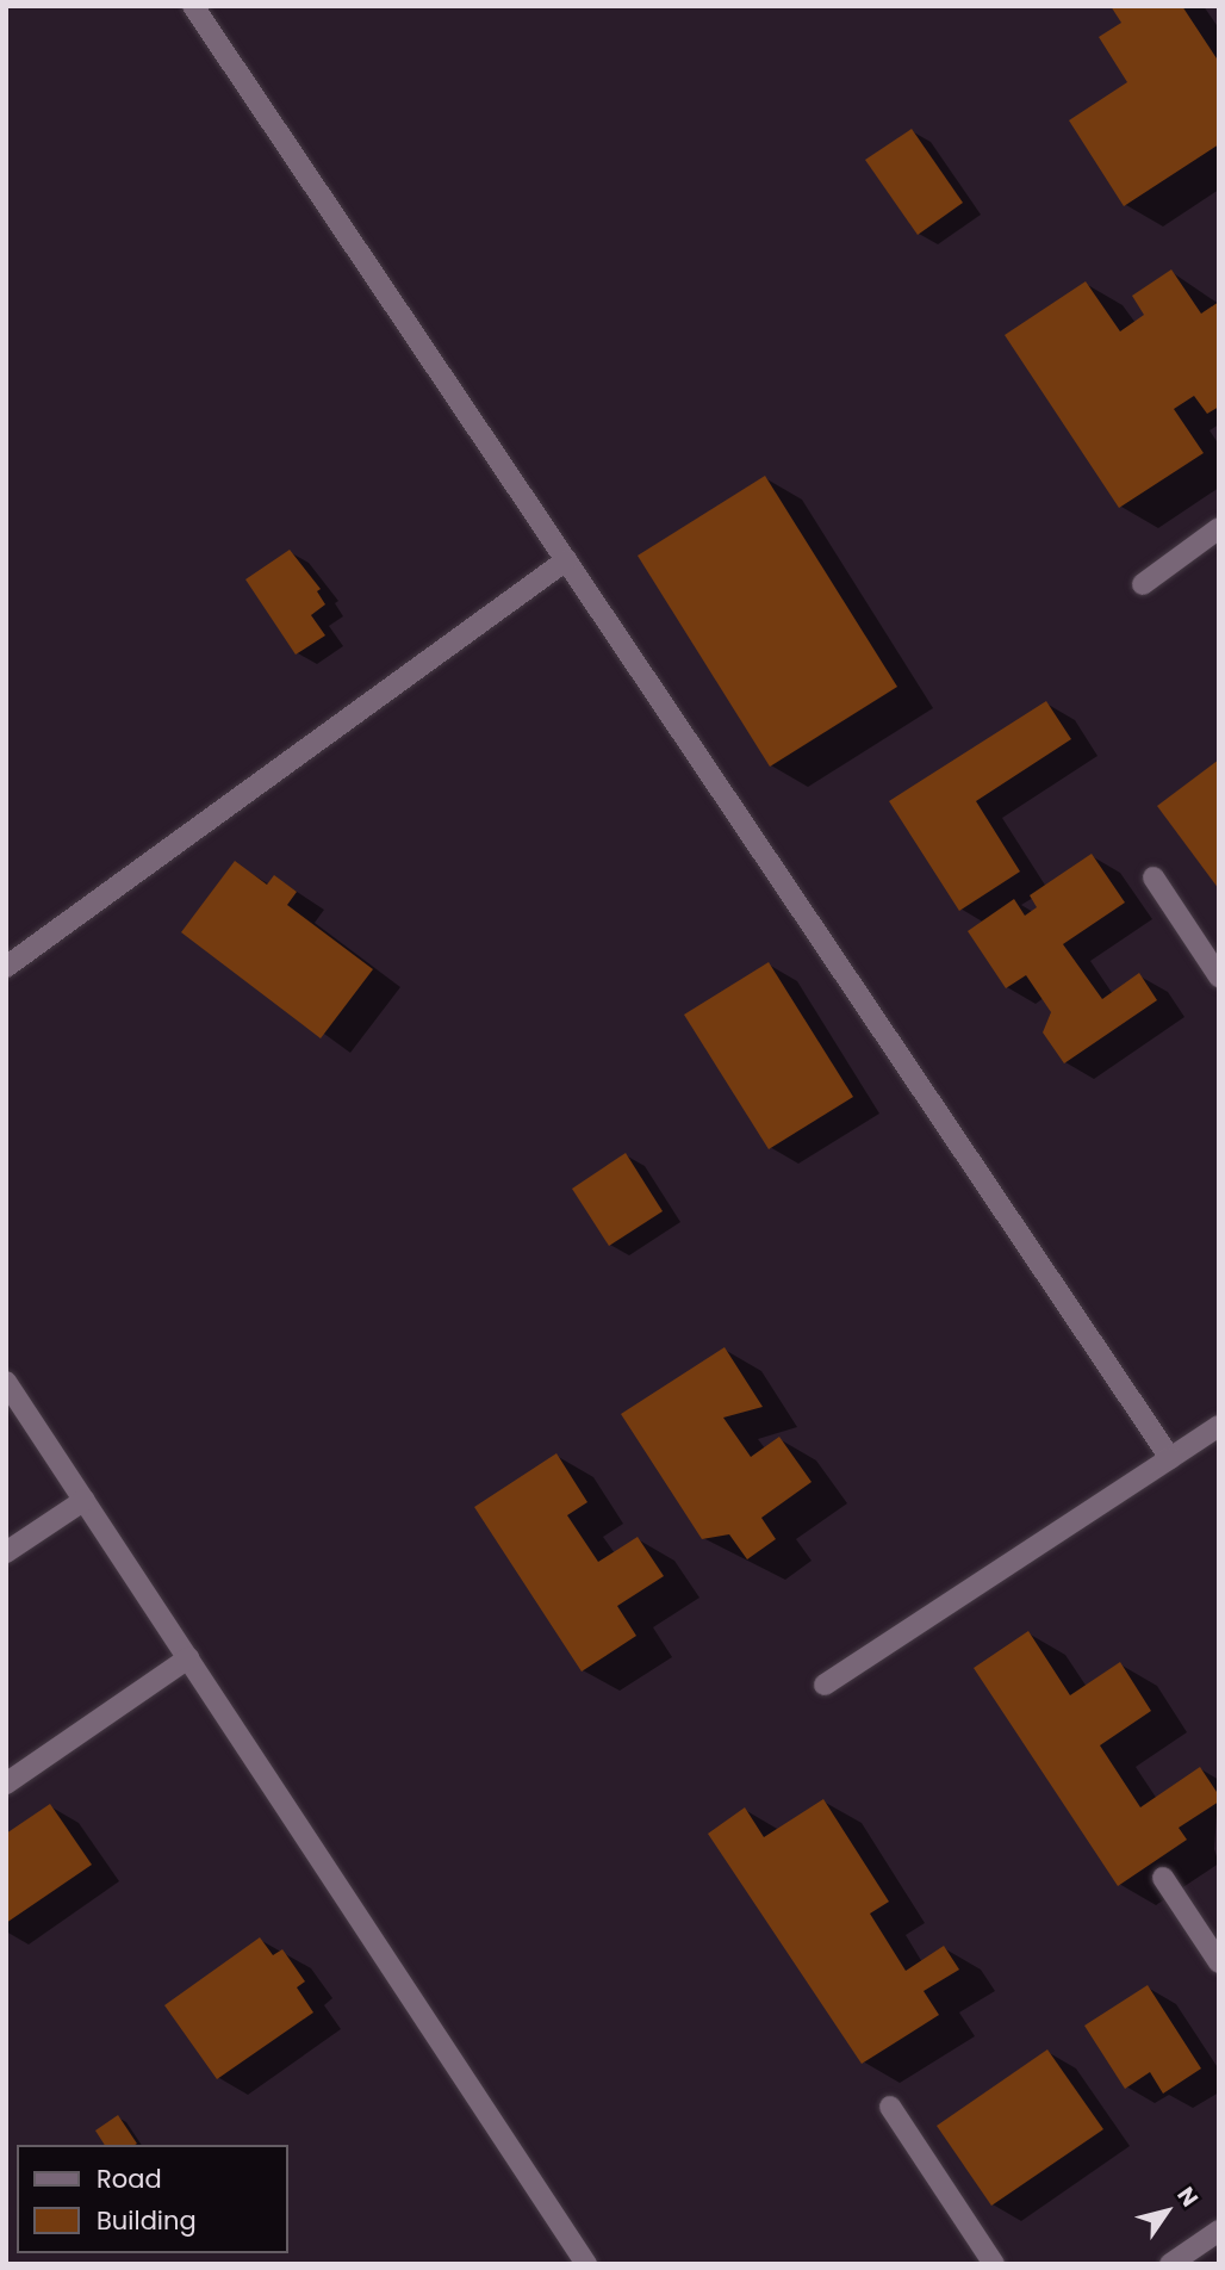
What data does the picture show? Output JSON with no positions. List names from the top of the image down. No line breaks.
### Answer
{"legend":["Road","Building"],"north":"top right"}
